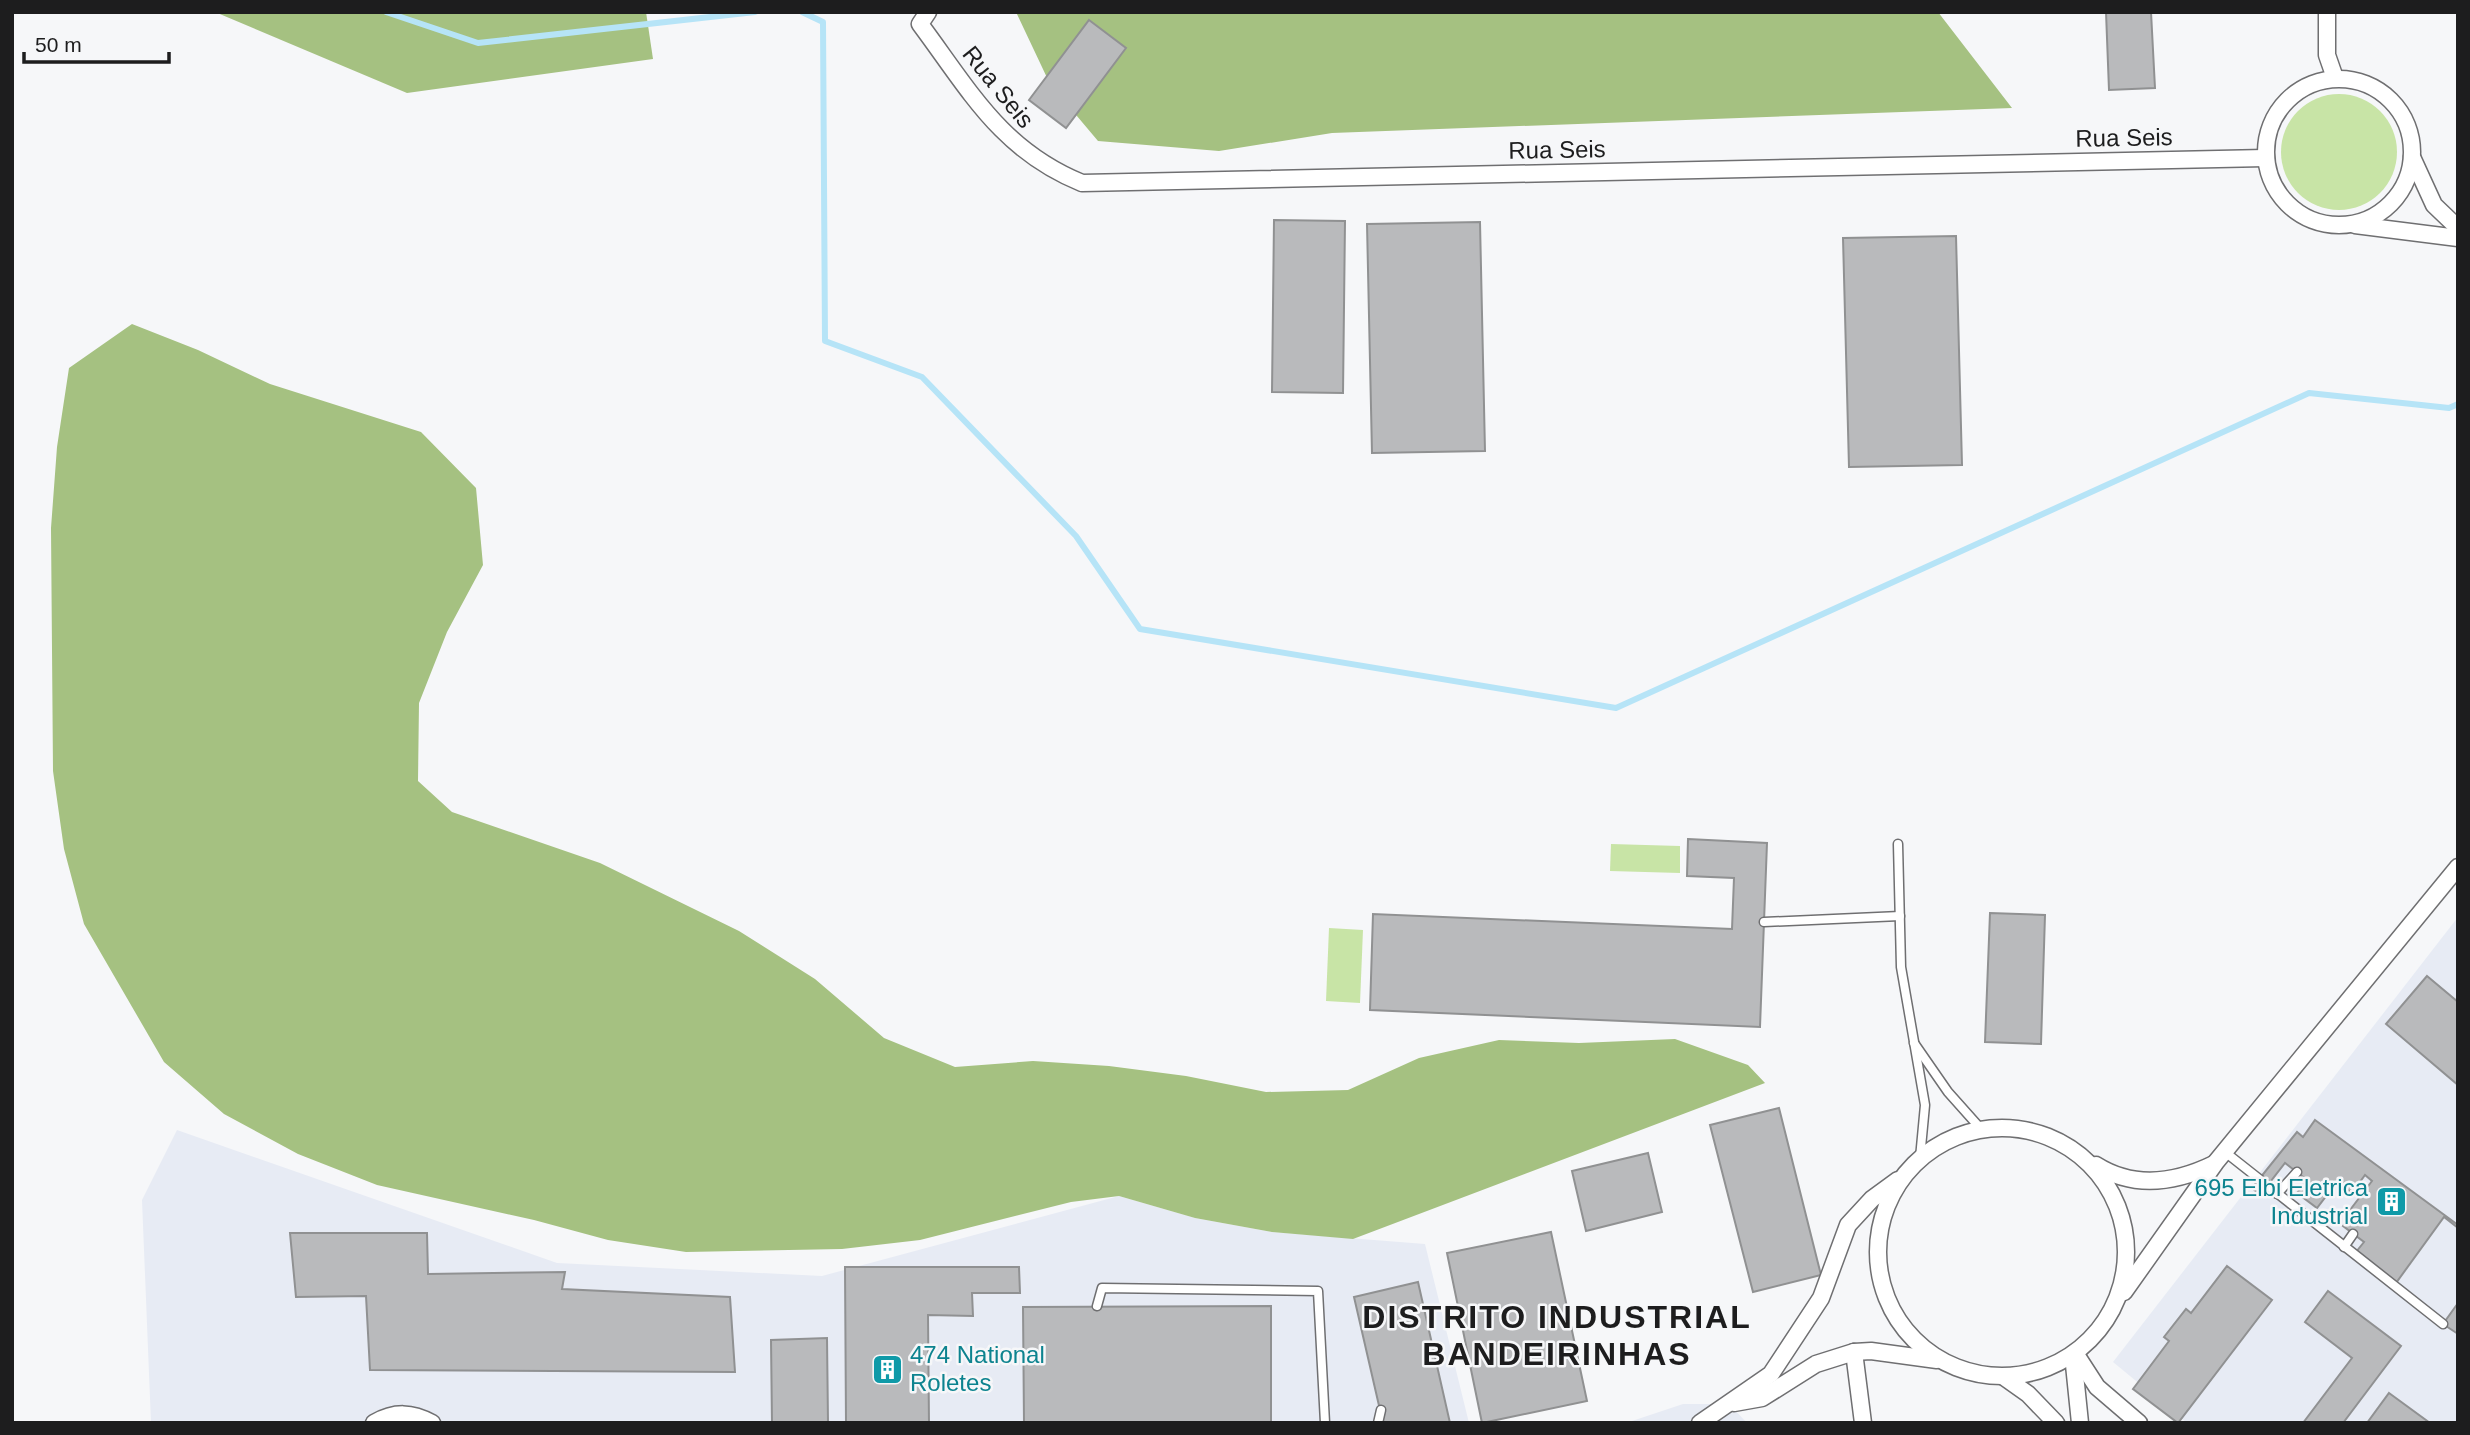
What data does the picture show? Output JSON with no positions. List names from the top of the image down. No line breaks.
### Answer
{"streets":{"street":["Rua Seis"]},"districts":["DISTRITO INDUSTRIAL BANDEIRINHAS"],"places":{"building":["695 Elbi Eletrica Industrial","474 National Roletes"]},"scale_bar":"50 m"}
